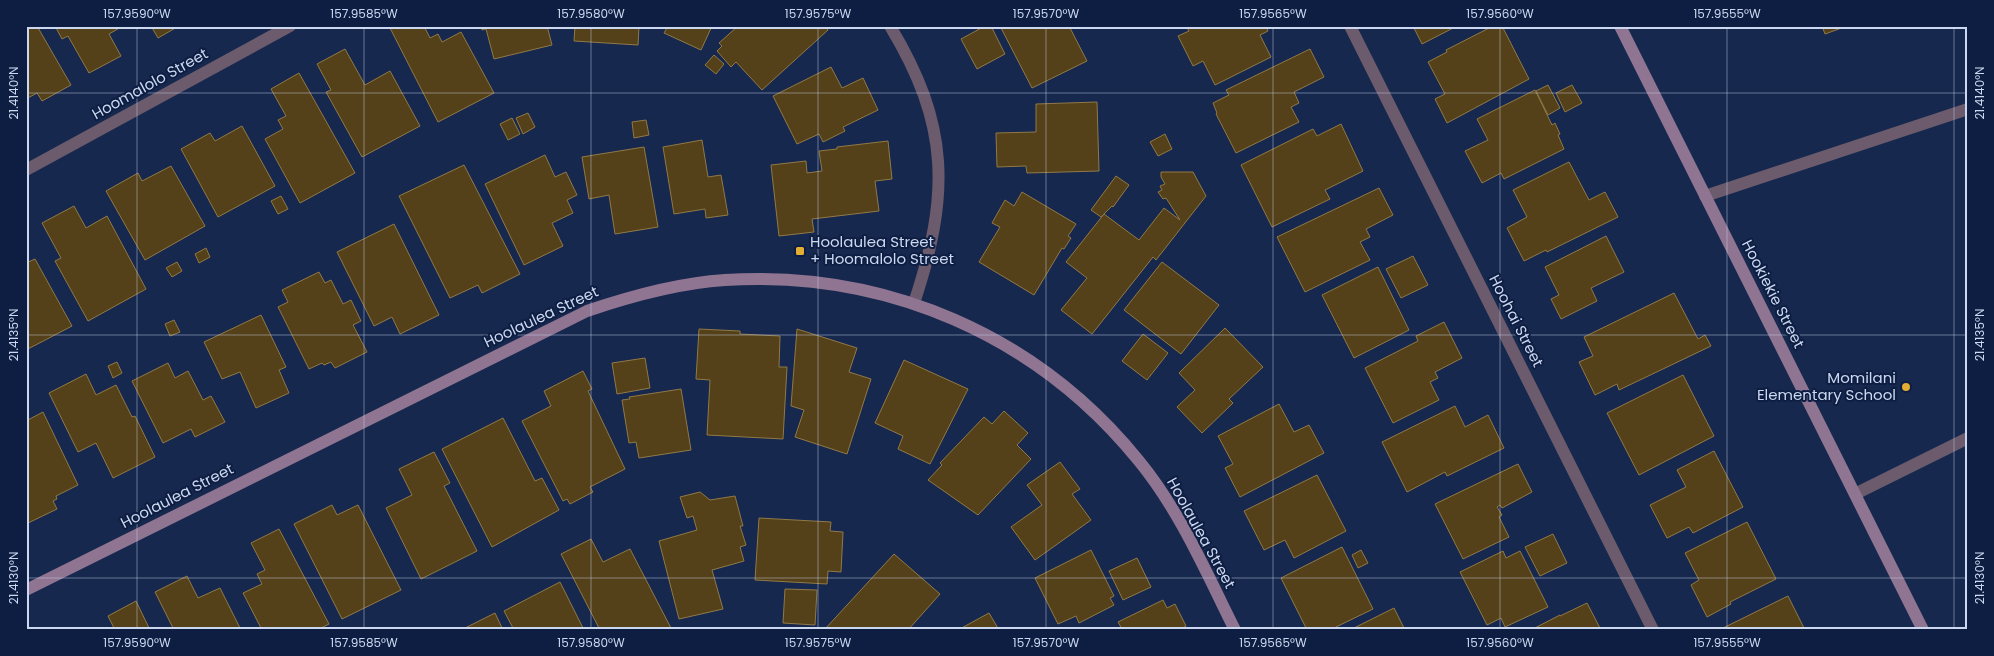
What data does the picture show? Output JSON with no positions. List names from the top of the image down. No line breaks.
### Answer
{"streets":{"street":["Hoomalolo Street","Hookiekie Street","Hoolaulea Street","Hoohai Street"]},"places":{"transit":["Hoolaulea Street + Hoomalolo Street"],"other":["Momilani Elementary School"]},"coordinates":["157.9590°W","157.9585°W","157.9580°W","157.9575°W","157.9570°W","157.9565°W","157.9560°W","157.9555°W","21.4140°N","21.4135°N","21.4130°N"]}
